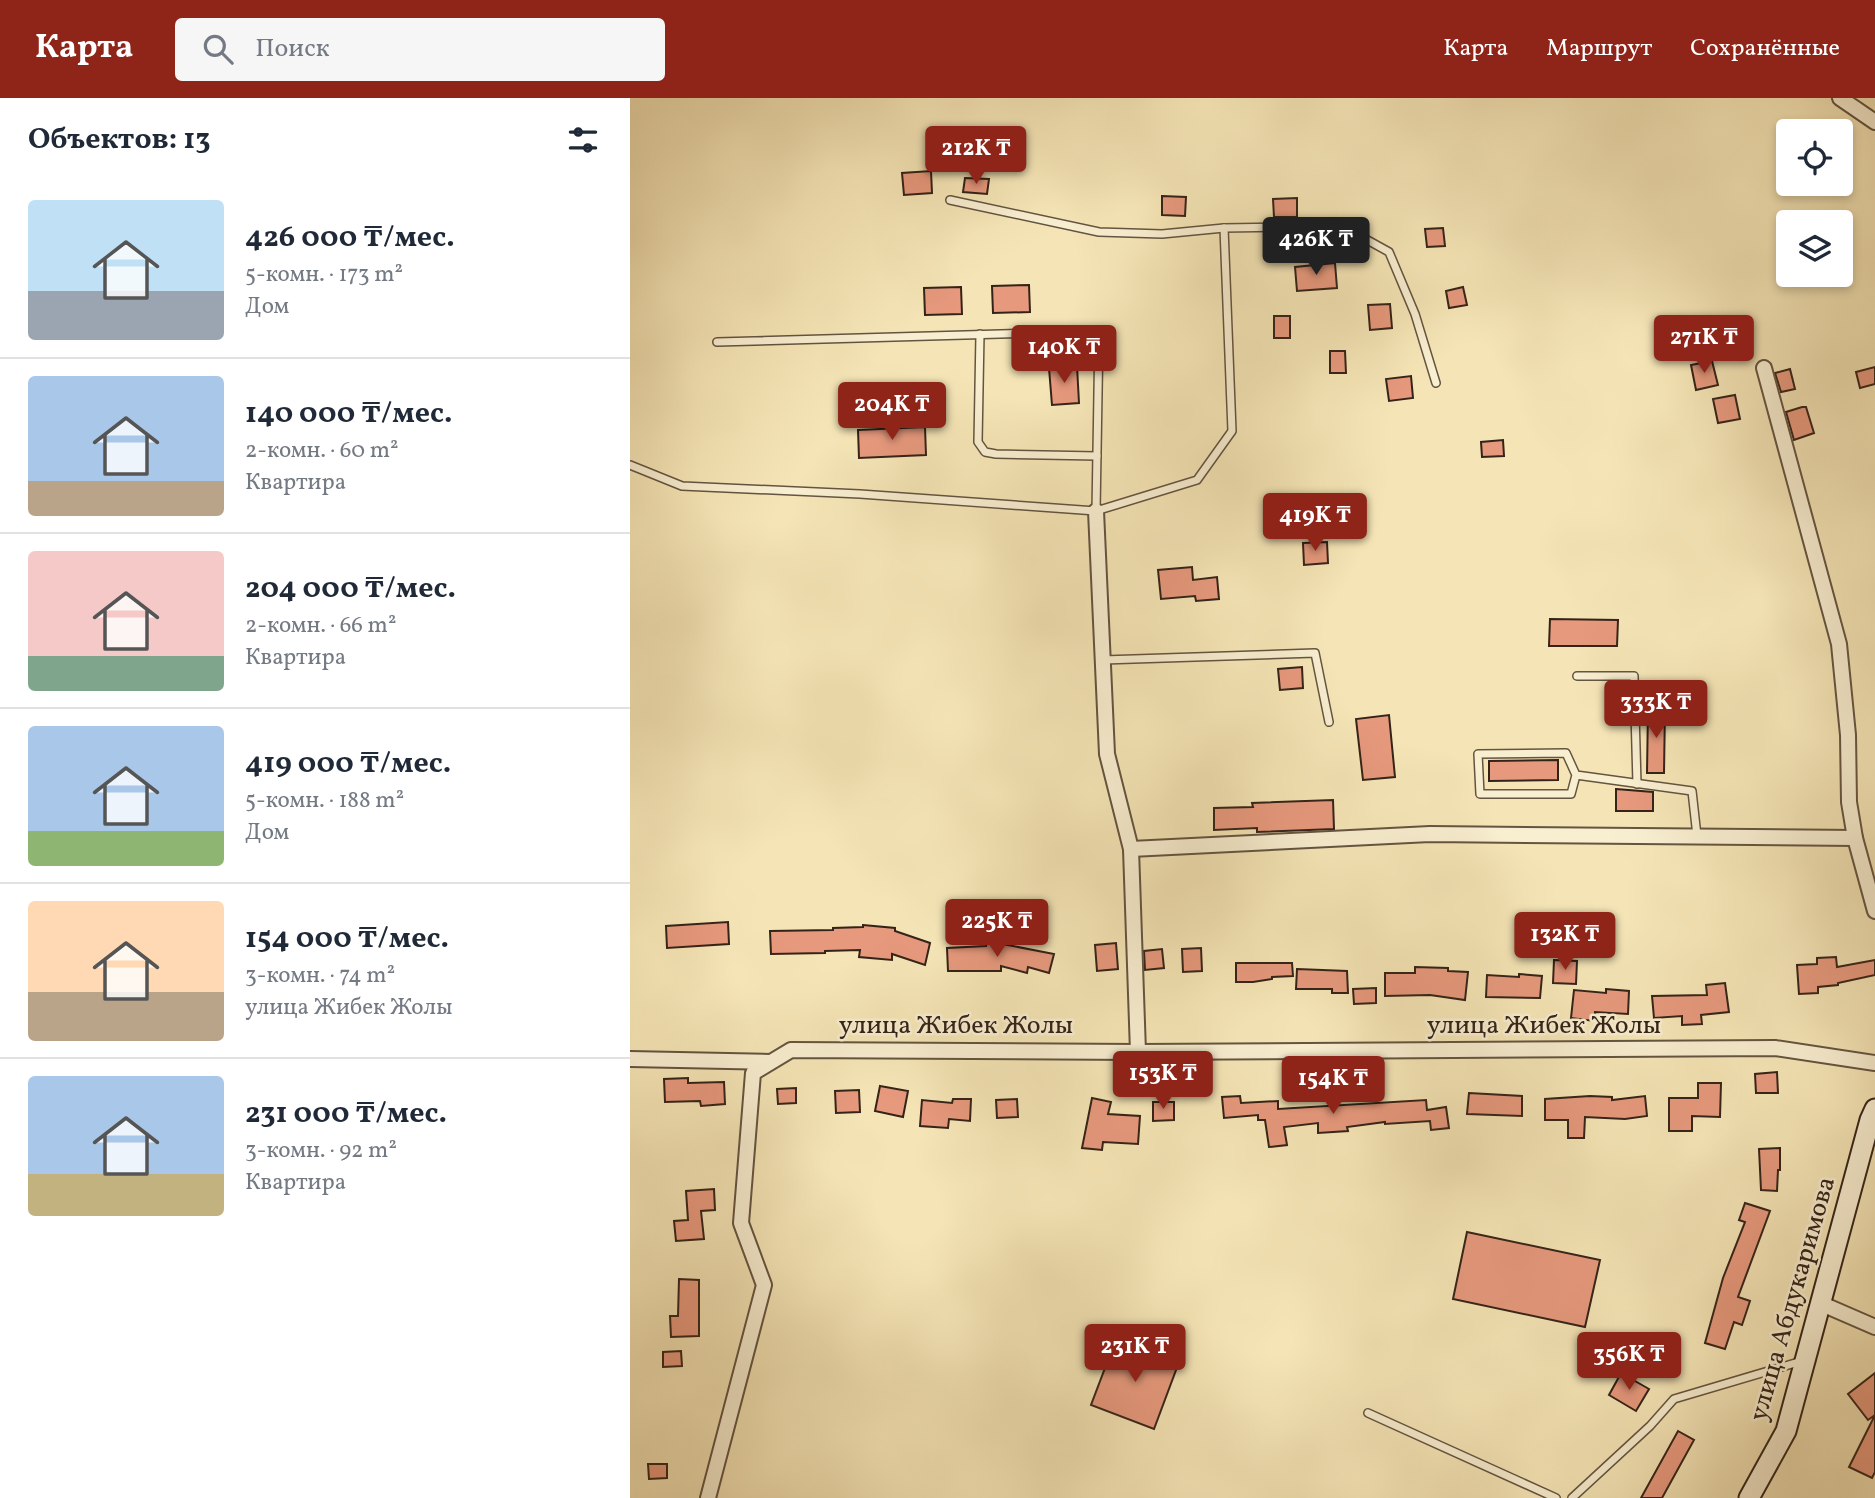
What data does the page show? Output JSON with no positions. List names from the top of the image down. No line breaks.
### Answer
{"streets":{"main road":["улица Абдукаримова"],"street":["улица Жибек Жолы"]},"page":{"header":"Карта","search":"Поиск","nav":["Карта","Маршрут","Сохранённые"],"heading":"Объектов: 13","price":["212K ₸","426K ₸","271K ₸","140K ₸","204K ₸","419K ₸","333K ₸","225K ₸","132K ₸","153K ₸","154K ₸","231K ₸","356K ₸"],"list":[{"name":"426 000 ₸/мес.","note":"5-комн. · 173 m² · Дом"},{"name":"140 000 ₸/мес.","note":"2-комн. · 60 m² · Квартира"},{"name":"204 000 ₸/мес.","note":"2-комн. · 66 m² · Квартира"},{"name":"419 000 ₸/мес.","note":"5-комн. · 188 m² · Дом"},{"name":"154 000 ₸/мес.","note":"3-комн. · 74 m² · улица Жибек Жолы"},{"name":"231 000 ₸/мес.","note":"3-комн. · 92 m² · Квартира"}]}}
